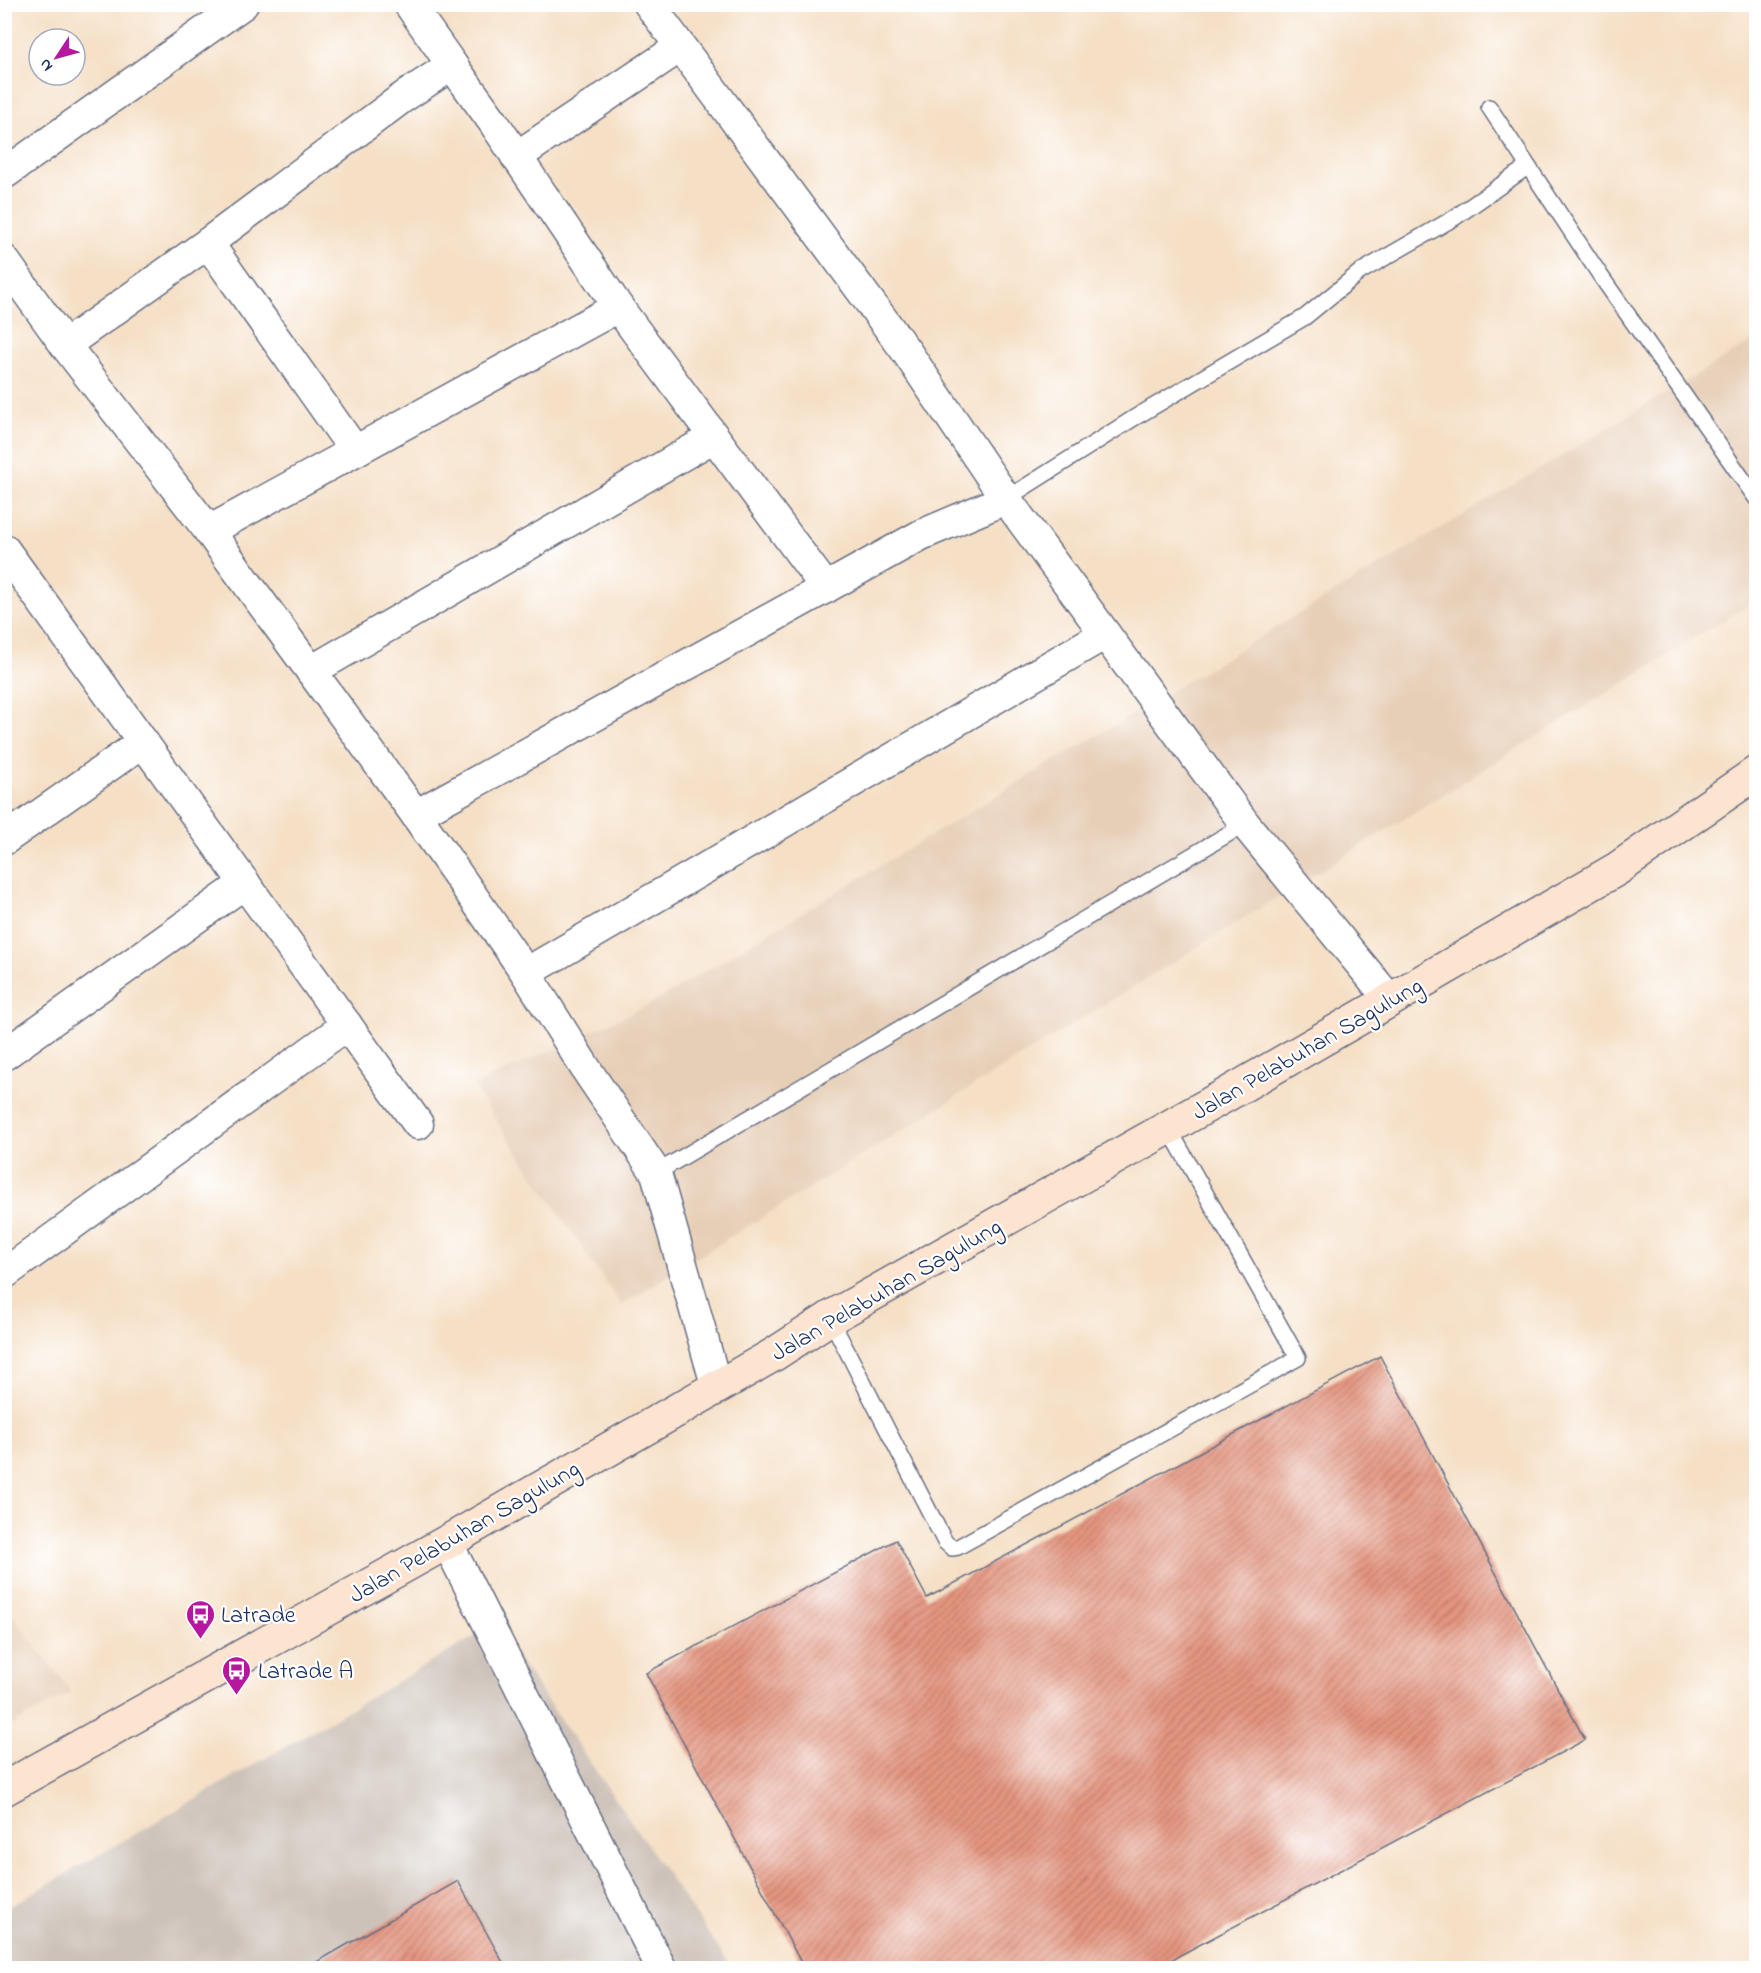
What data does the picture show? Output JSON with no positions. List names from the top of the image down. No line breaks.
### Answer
{"streets":{"street":["Jalan Pelabuhan Sagulung"]},"places":{"bus stop":["Latrade","Latrade A"]},"north":"bottom left"}
